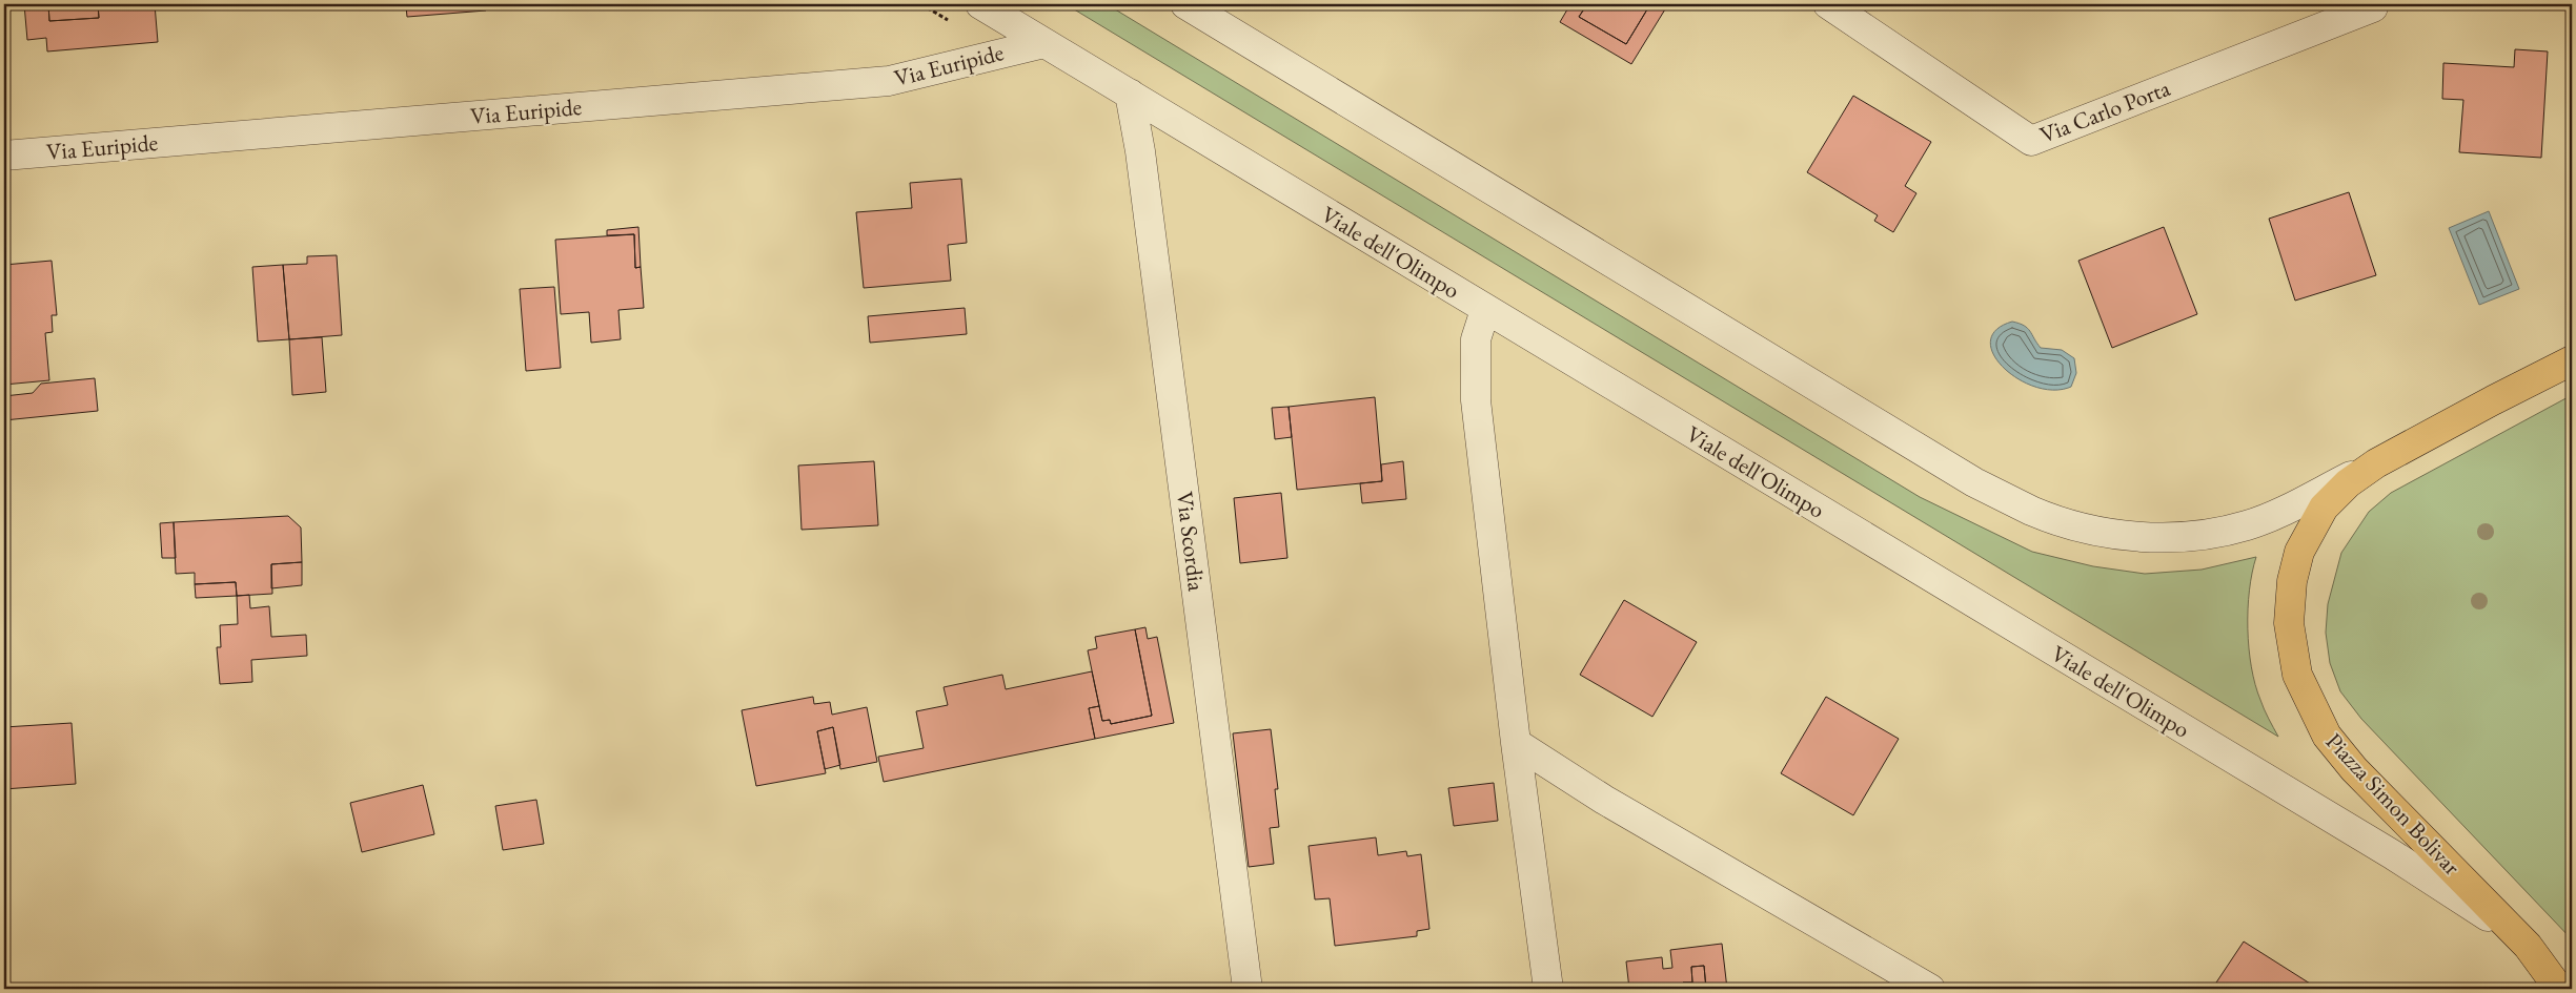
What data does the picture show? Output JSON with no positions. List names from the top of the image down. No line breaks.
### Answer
{"streets":{"main road":["Piazza Simon Bolivar"],"street":["Via Euripide","Via Carlo Porta","Viale dell'Olimpo","Via Scordia"]},"crossings":[["Via Euripide","Viale dell'Olimpo"],["Viale dell'Olimpo","Via Scordia"],["Viale dell'Olimpo","Piazza Simon Bolivar"]]}
